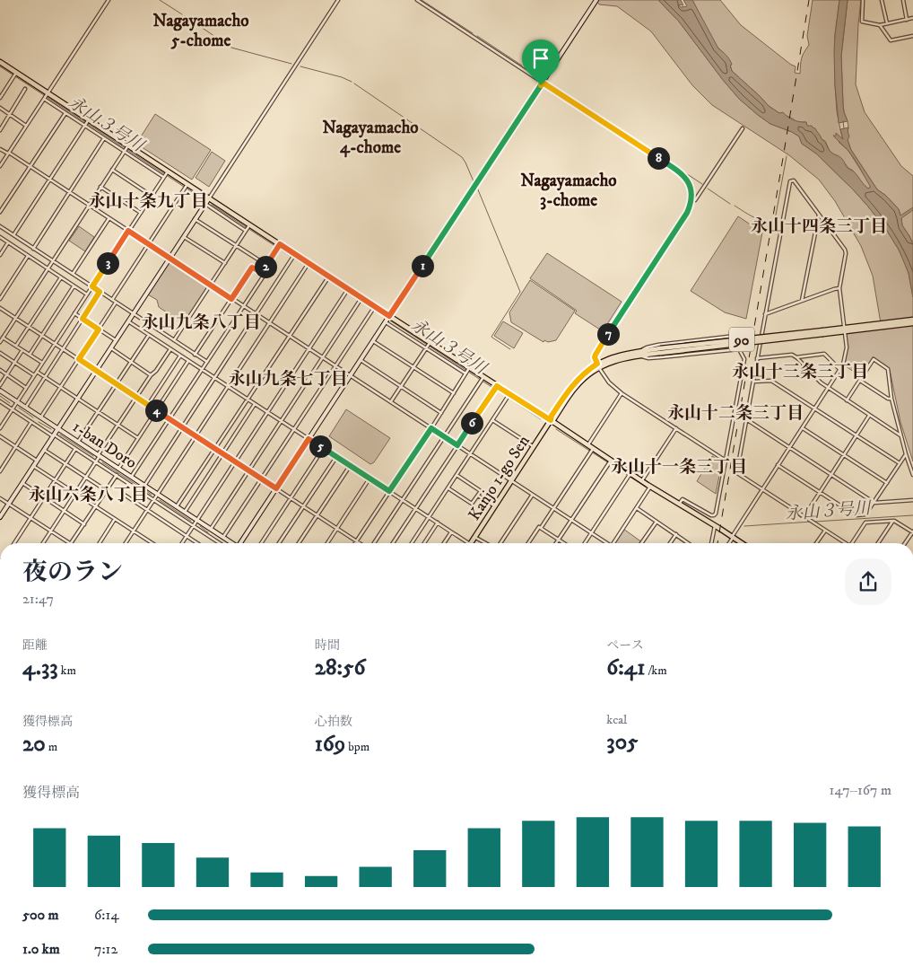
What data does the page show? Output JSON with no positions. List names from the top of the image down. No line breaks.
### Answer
{"streets":{"main road":["90","Kanjo 1-go Sen"],"street":["1-ban Doro"]},"crossings":[["90","Kanjo 1-go Sen"]],"districts":["Nagayamacho 5-chome","Nagayamacho 4-chome","Nagayamacho 3-chome","永山十条九丁目","永山十四条三丁目","永山九条八丁目","永山十三条三丁目","永山九条七丁目","永山十二条三丁目","永山十一条三丁目","永山六条八丁目"],"water":["永山３号川"],"page":{"pins":["8","3","1","2","7","4","6","5"],"heading":["夜のラン","21:47"],"stats":[["距離","4.33 km"],["時間","28:56"],["ペース","6:41 /km"],["獲得標高","20 m"],["心拍数","169 bpm"],["kcal","305"]],"chart":["獲得標高","147–167 m"],"list":[{"name":"500 m","note":"6:14"},{"name":"1.0 km","note":"7:12"}]}}
